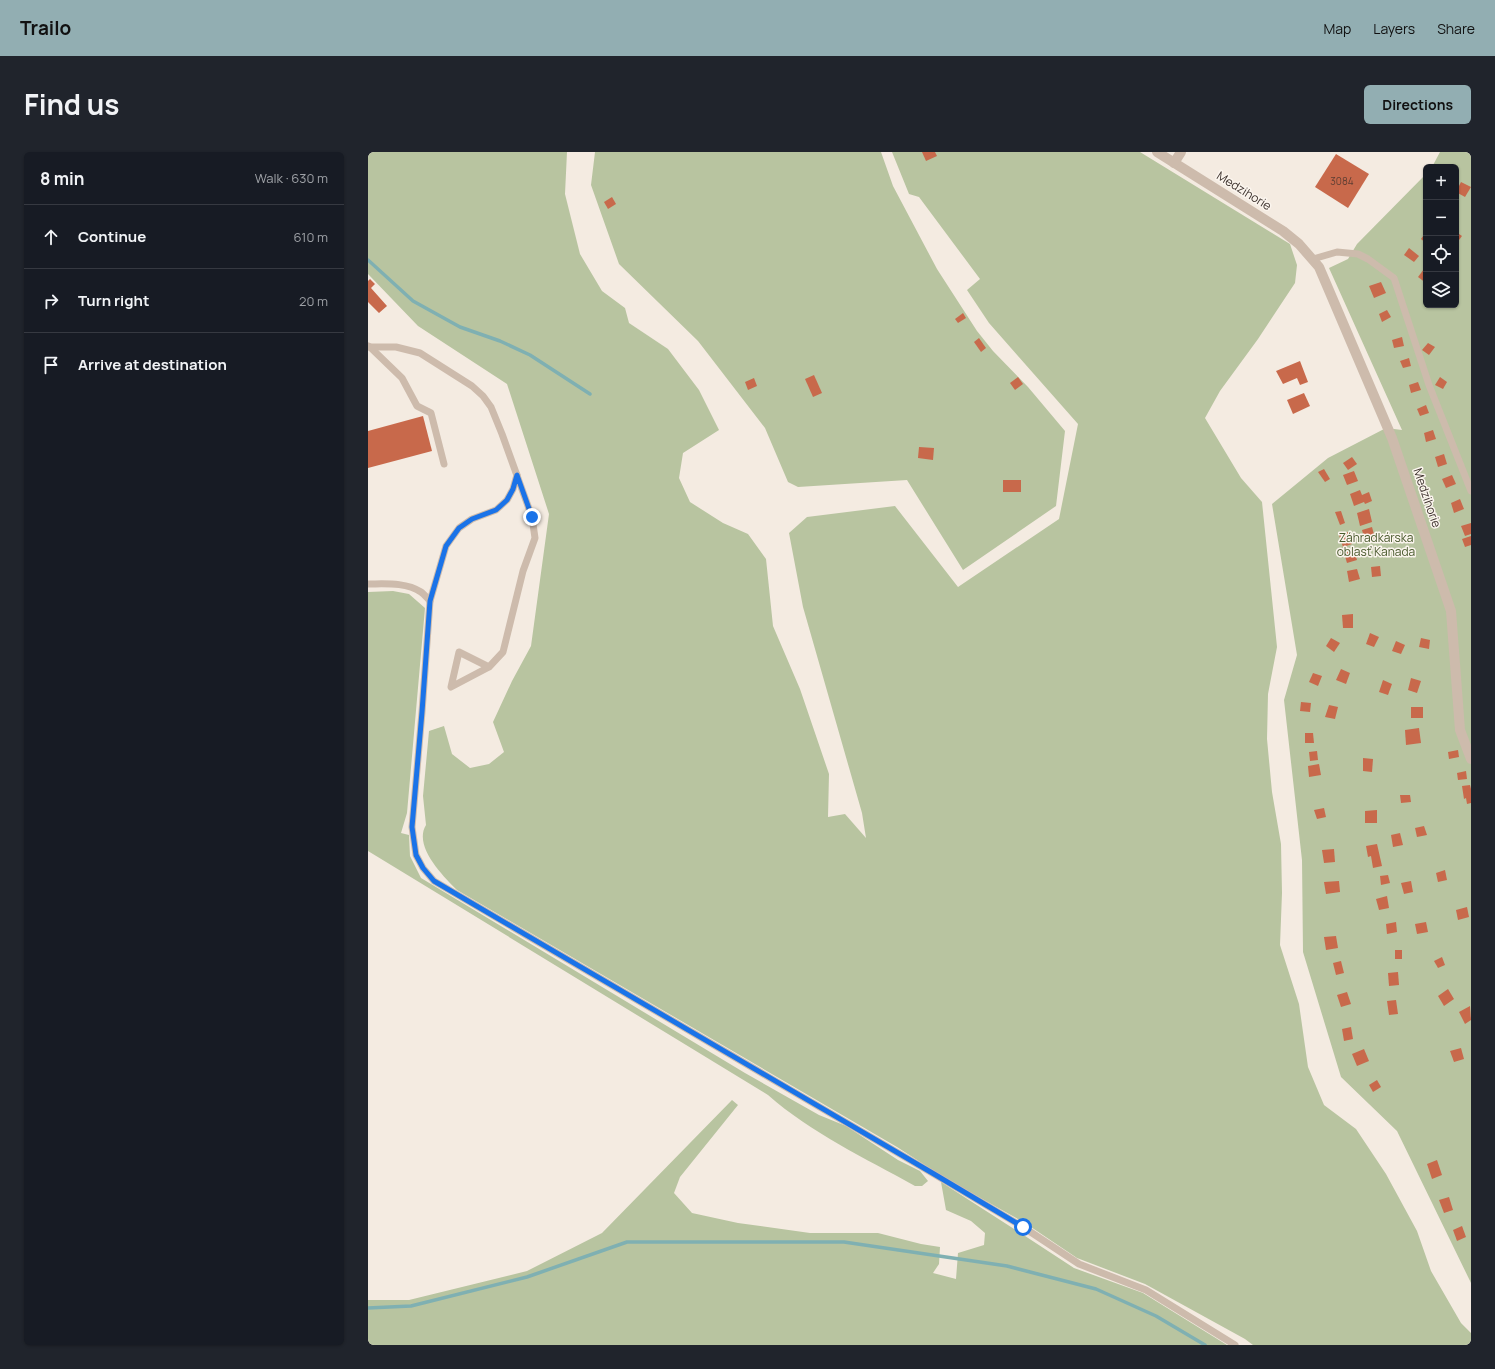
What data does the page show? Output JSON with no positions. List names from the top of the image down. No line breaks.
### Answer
{"streets":{"street":["Medzihorie"]},"parks":["Záhradkárska oblasť Kanada"],"house_numbers":["3084"],"page":{"header":"Trailo","nav":["Map","Layers","Share"],"title":"Find us","buttons":"Directions","heading":["8 min","Walk · 630 m"],"map_buttons":["+","−"],"list":[["Continue","610 m"],["Turn right","20 m"],"Arrive at destination"]}}
